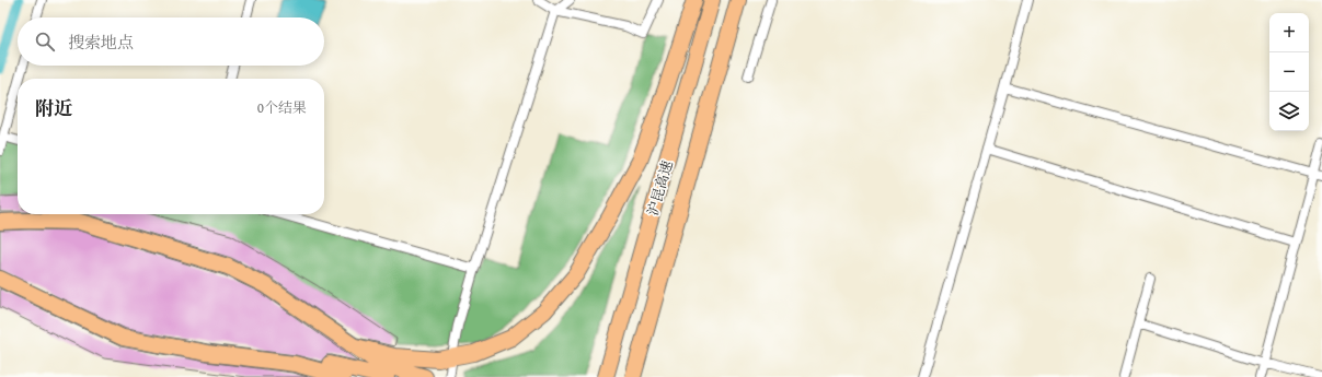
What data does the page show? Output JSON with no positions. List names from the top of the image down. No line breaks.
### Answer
{"streets":{"highway":["沪昆高速"]},"page":{"map_buttons":["+","−"],"search":"搜索地点","heading":["附近","0个结果"]}}
